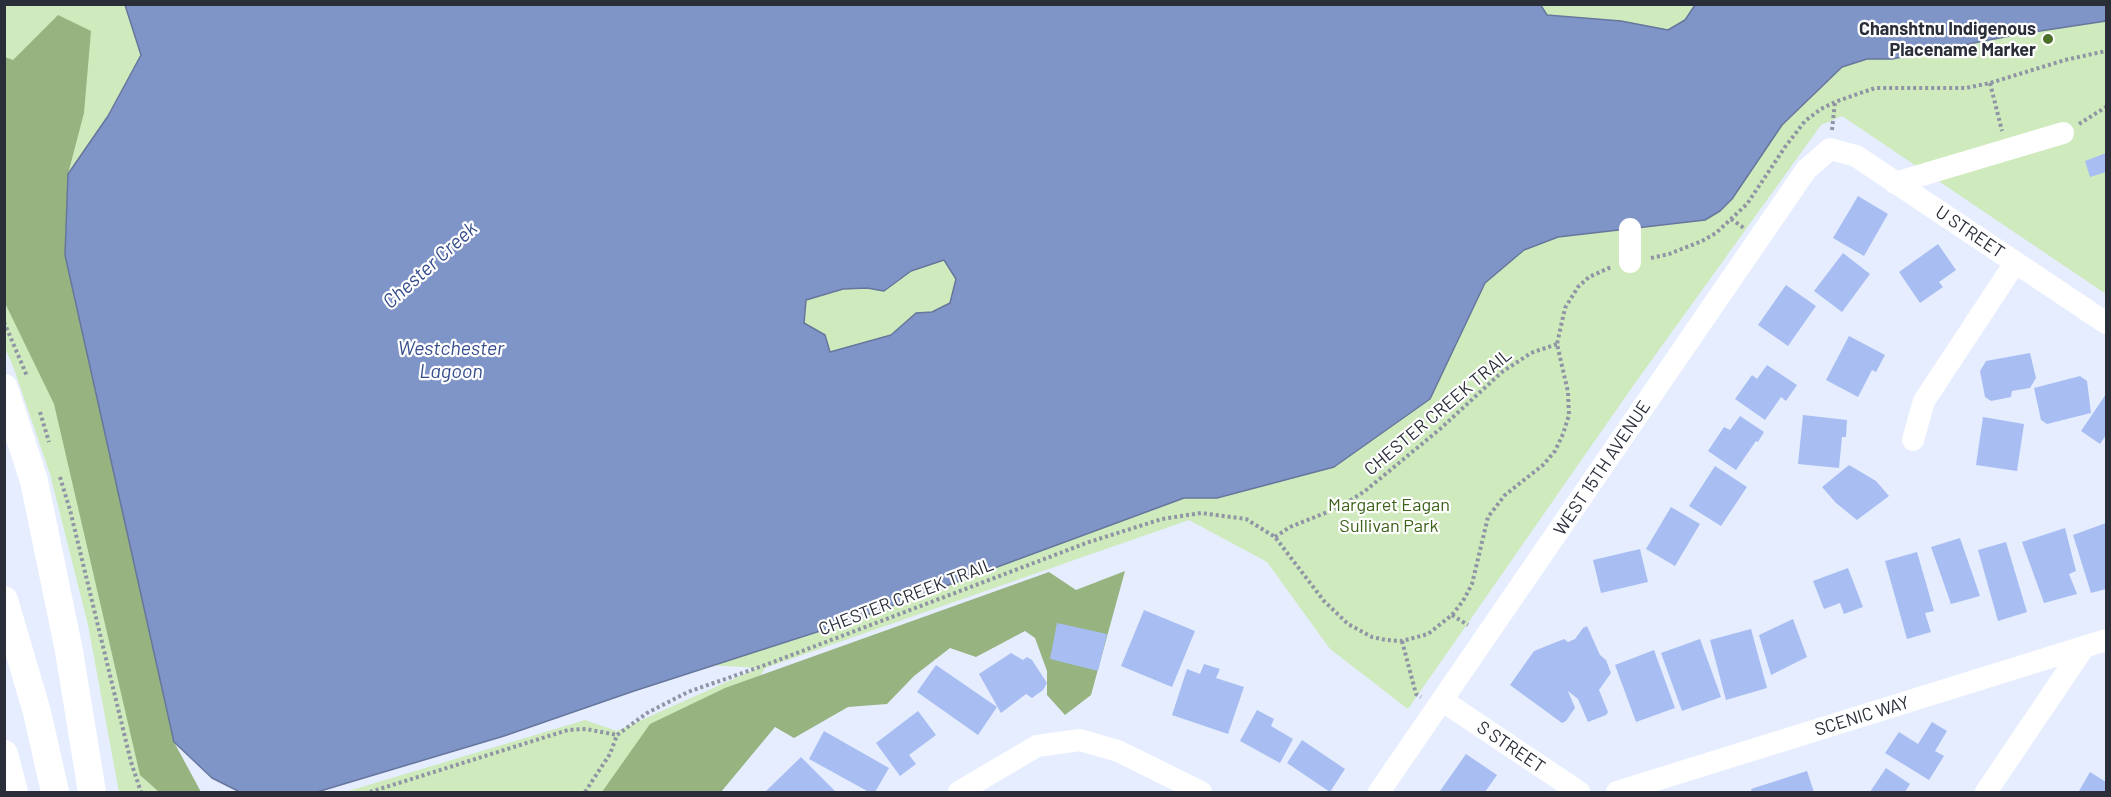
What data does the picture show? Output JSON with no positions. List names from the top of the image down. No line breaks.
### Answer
{"streets":{"street":["U STREET","WEST 15TH AVENUE","SCENIC WAY","S STREET"],"path":["CHESTER CREEK TRAIL"]},"crossings":[["U STREET","WEST 15TH AVENUE"],["WEST 15TH AVENUE","S STREET"]],"water":["Chester Creek","Westchester Lagoon"],"parks":["Margaret Eagan Sullivan Park"],"places":["Chanshtnu Indigenous Placename Marker"]}
